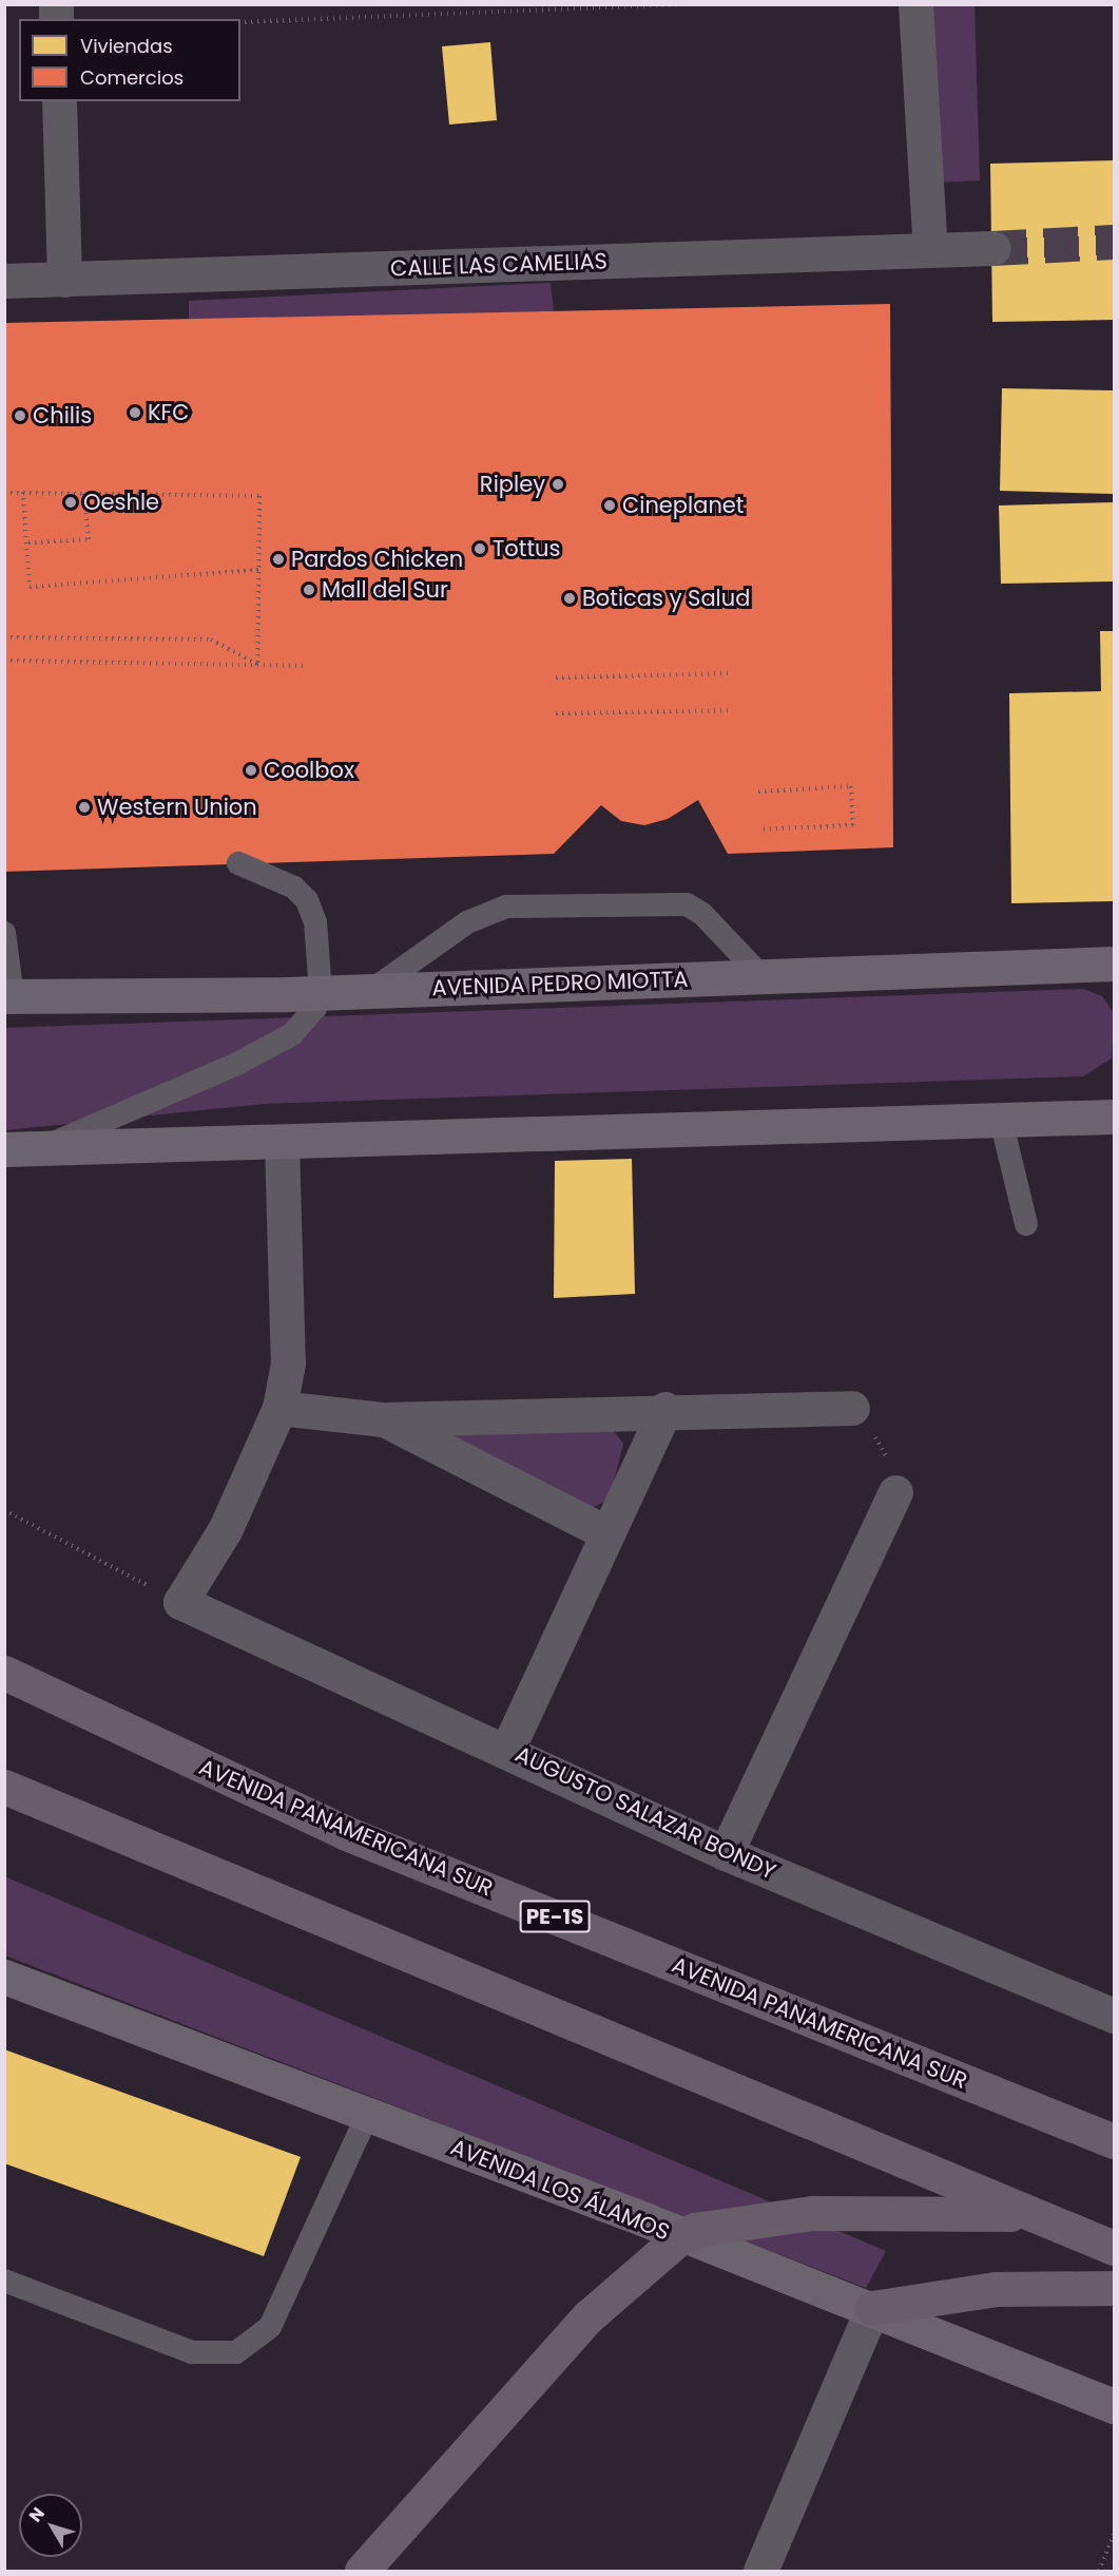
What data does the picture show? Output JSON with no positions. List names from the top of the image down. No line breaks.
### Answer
{"streets":{"highway":["AVENIDA PANAMERICANA SUR","PE-1S"],"main road":["AVENIDA PEDRO MIOTTA","AVENIDA LOS ÁLAMOS"],"street":["CALLE LAS CAMELIAS","AUGUSTO SALAZAR BONDY"]},"places":["KFC","Chilis","Ripley","Oeshle","Cineplanet","Tottus","Pardos Chicken","Mall del Sur","Boticas y Salud","Coolbox","Western Union"],"legend":["Viviendas","Comercios"],"north":"top left"}
